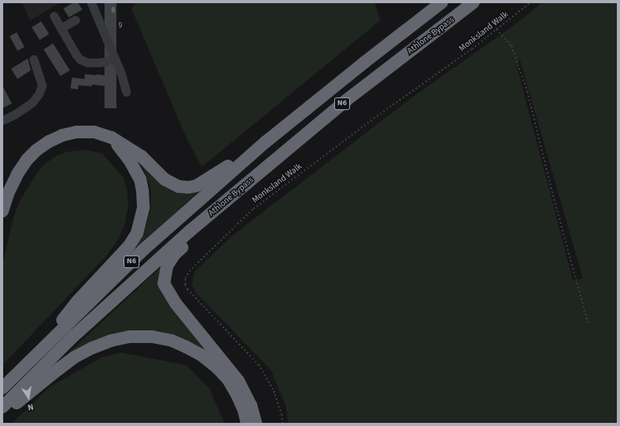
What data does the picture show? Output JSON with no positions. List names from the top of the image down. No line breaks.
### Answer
{"streets":{"highway":["Athlone Bypass","N6"],"path":["Monksland Walk"]},"house_numbers":["8","9"],"north":"bottom"}
